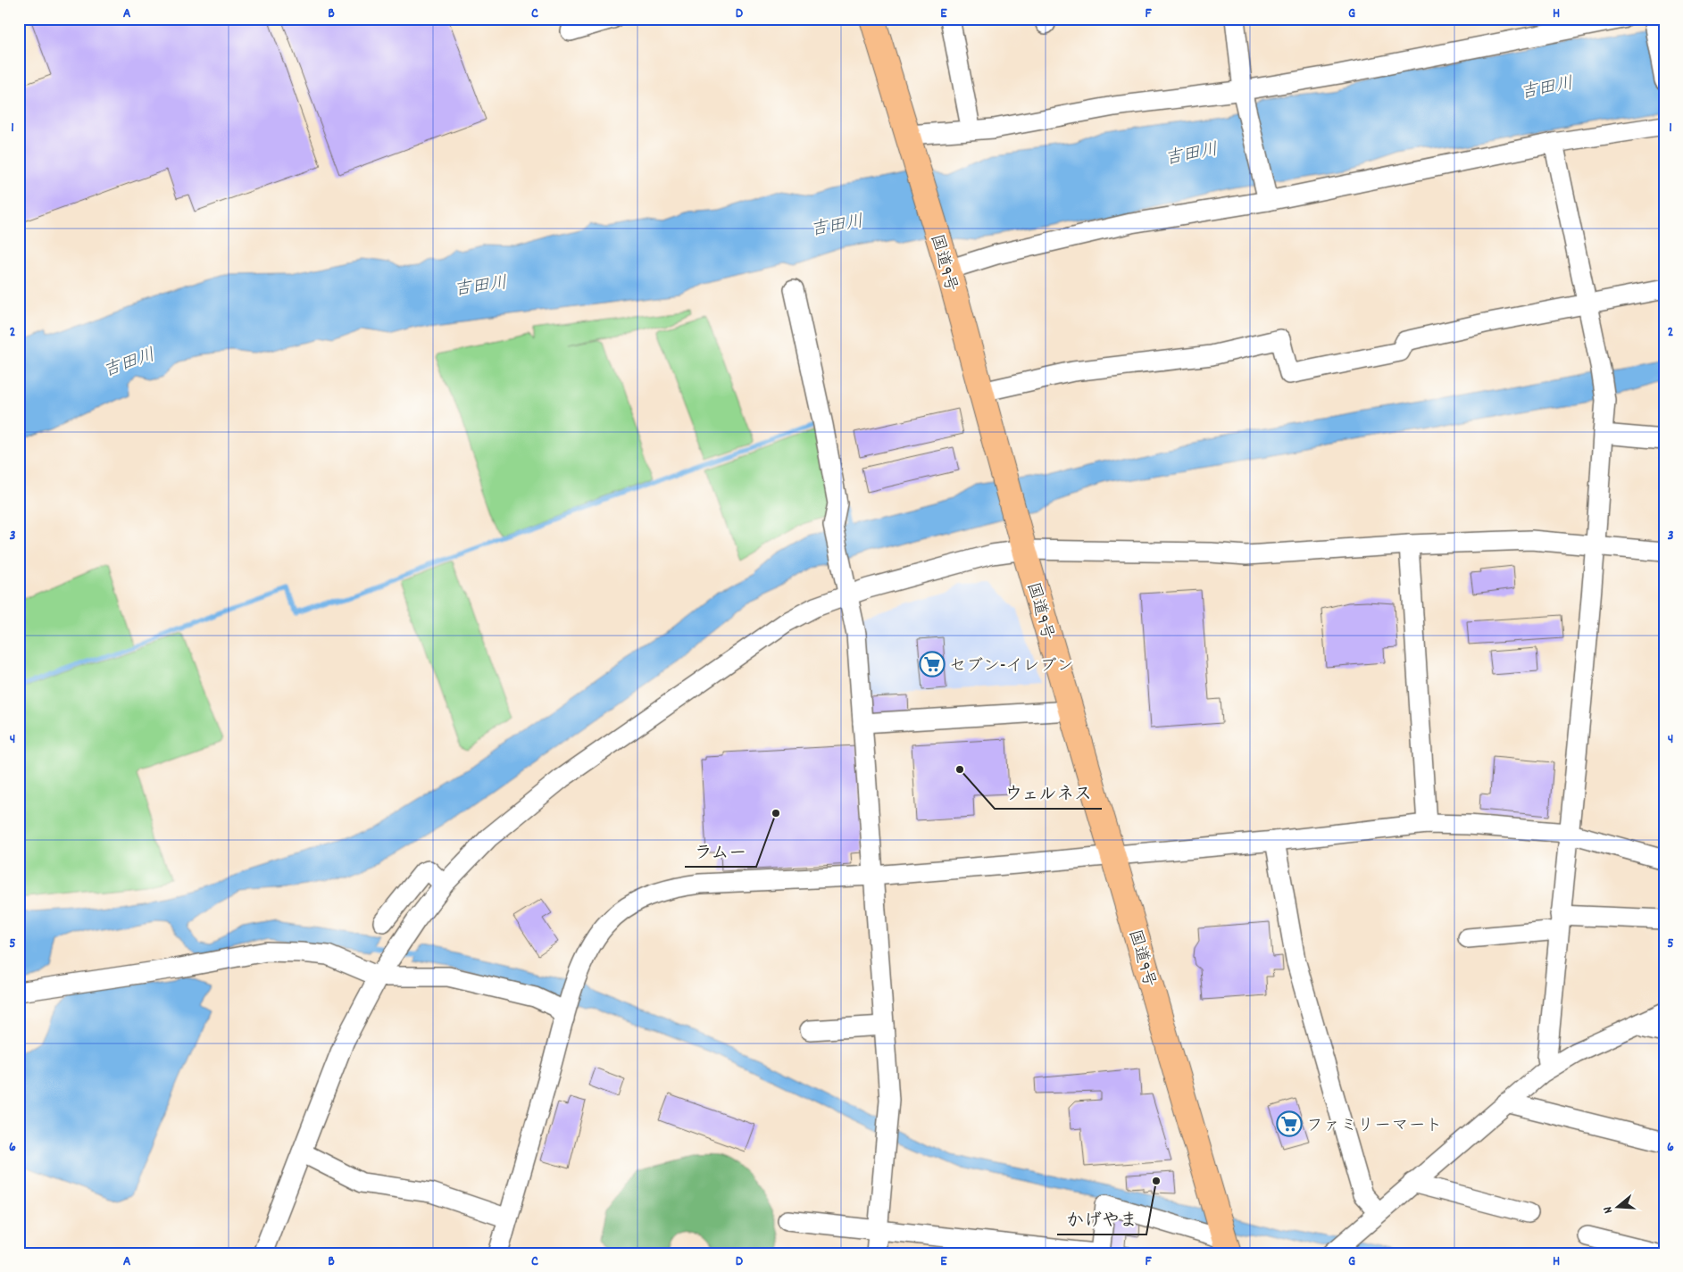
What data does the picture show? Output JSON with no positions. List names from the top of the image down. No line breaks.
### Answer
{"streets":{"highway":["国道9号"]},"water":["吉田川"],"places":{"supermarket":["セブン-イレブン","ファミリーマート"],"other":["ウェルネス","ラムー","かげやま"]},"north":"left","grid":{"columns":["A","B","C","D","E","F","G","H"],"rows":["1","2","3","4","5","6"]}}
